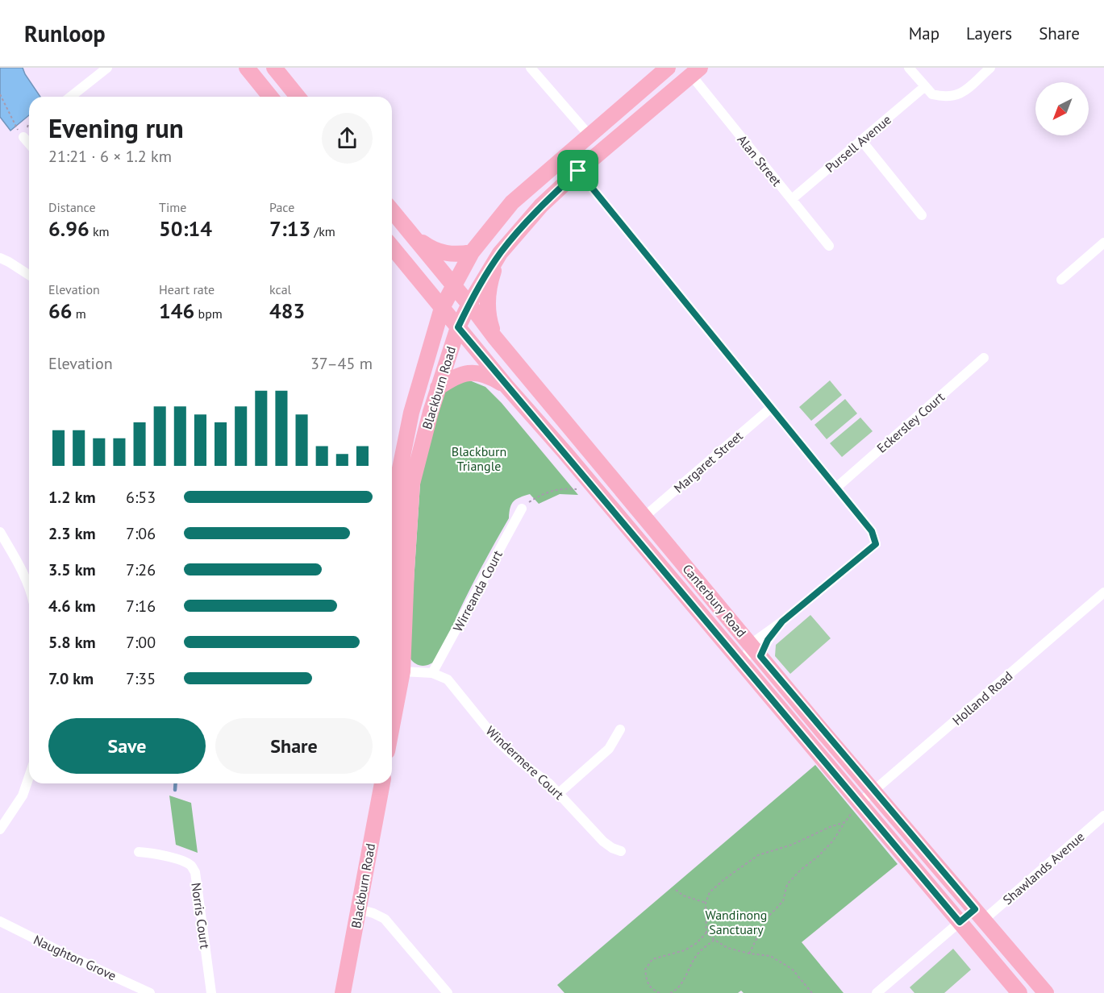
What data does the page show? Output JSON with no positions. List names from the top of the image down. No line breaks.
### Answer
{"streets":{"main road":["Blackburn Road","Canterbury Road"],"street":["Pursell Avenue","Alan Street","Eckersley Court","Margaret Street","Wirreanda Court","Holland Road","Windermere Court","Shawlands Avenue","Norris Court","Naughton Grove"]},"crossings":[["Pursell Avenue","Alan Street"],["Alan Street","Blackburn Road"],["Blackburn Road","Canterbury Road"],["Blackburn Road","Windermere Court"],["Margaret Street","Canterbury Road"],["Wirreanda Court","Windermere Court"],["Canterbury Road","Holland Road"],["Canterbury Road","Shawlands Avenue"]],"parks":["Blackburn Triangle","Wandinong Sanctuary"],"north":"bottom left","page":{"header":"Runloop","nav":["Map","Layers","Share"],"heading":["Evening run","21:21 · 6 × 1.2 km"],"stats":[["Distance","6.96 km"],["Time","50:14"],["Pace","7:13 /km"],["Elevation","66 m"],["Heart rate","146 bpm"],["kcal","483"]],"chart":["Elevation","37–45 m"],"list":[{"name":"1.2 km","note":"6:53"},{"name":"2.3 km","note":"7:06"},{"name":"3.5 km","note":"7:26"},{"name":"4.6 km","note":"7:16"},{"name":"5.8 km","note":"7:00"},{"name":"7.0 km","note":"7:35"}],"buttons":["Save","Share"]}}
